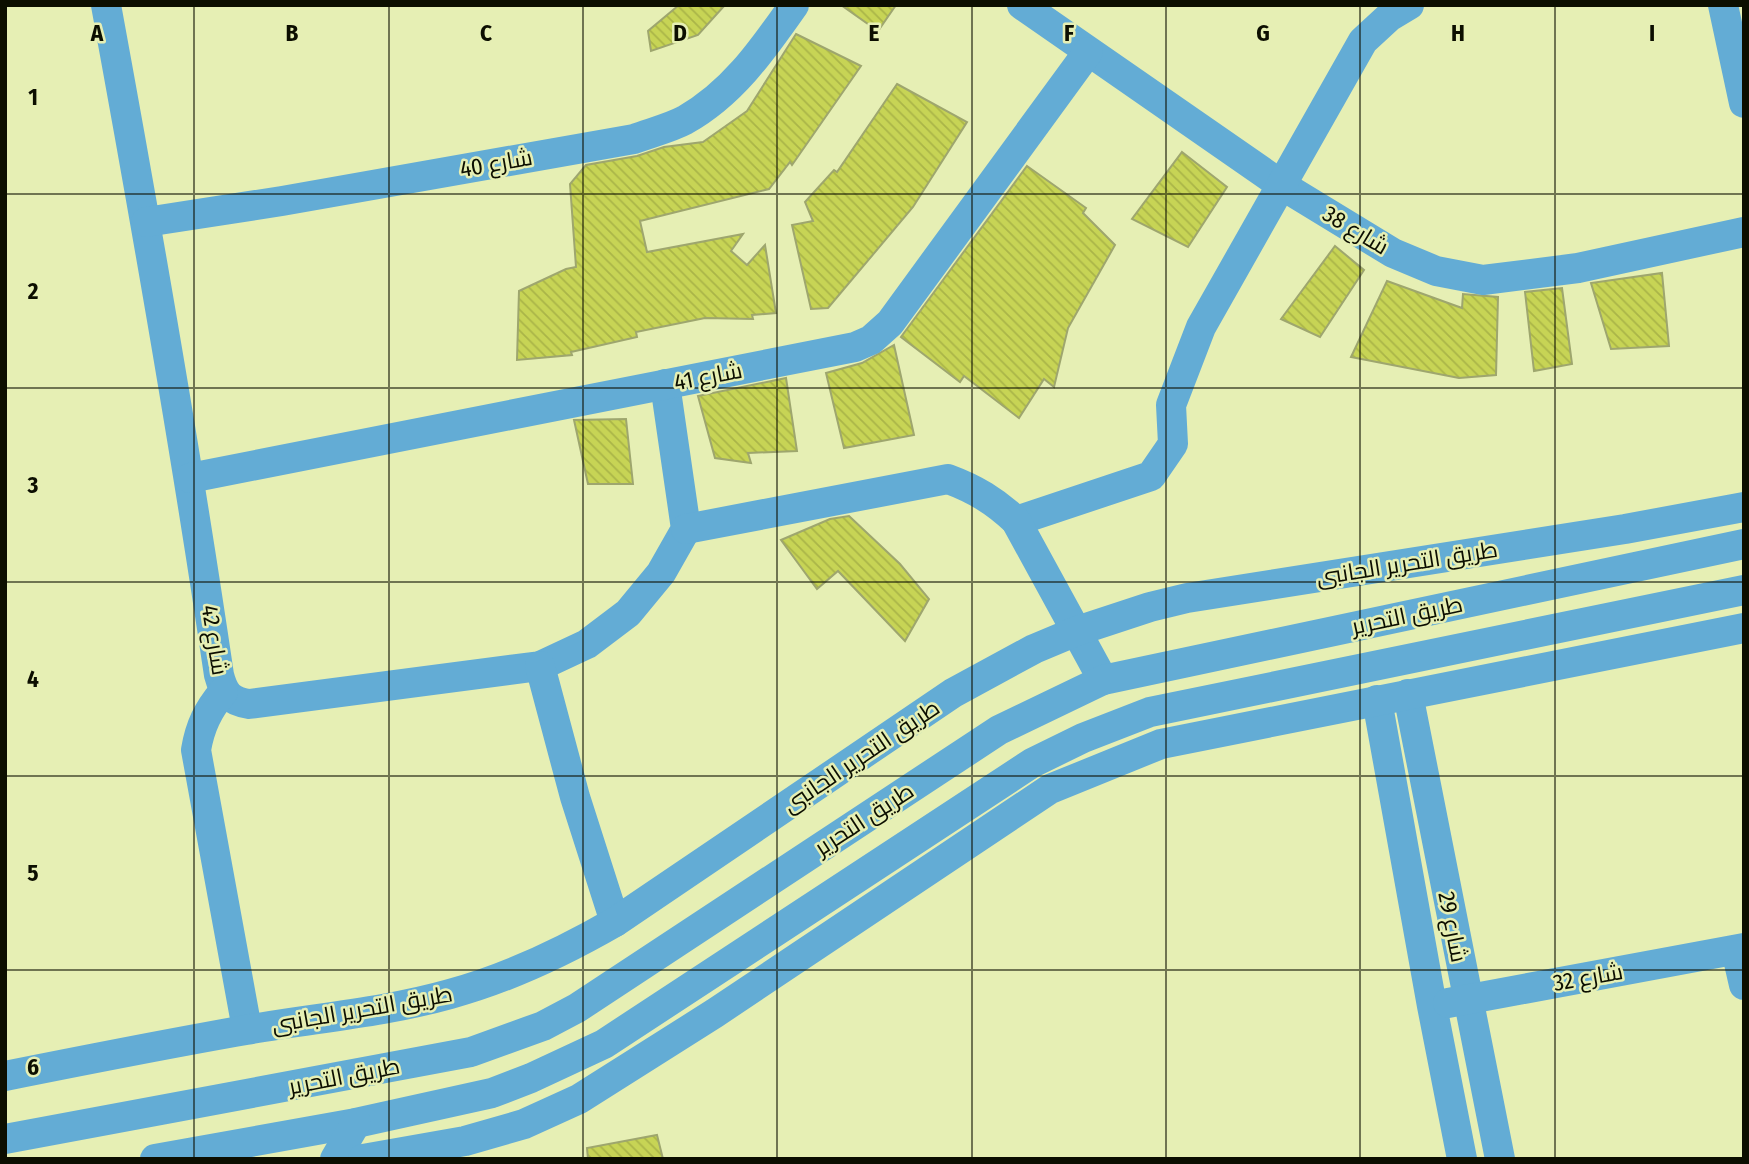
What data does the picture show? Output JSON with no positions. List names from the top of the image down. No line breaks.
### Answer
{"streets":{"street":["شارع 40","شارع 38","شارع 41","طريق التحرير الجانبى","طريق التحرير","شارع 42","شارع 29","شارع 32"]},"crossings":[["شارع 40","شارع 42"],["شارع 38","شارع 41"],["شارع 41","شارع 42"],["شارع 29","شارع 32"]],"grid":{"columns":["A","B","C","D","E","F","G","H","I"],"rows":["1","2","3","4","5","6"]}}
